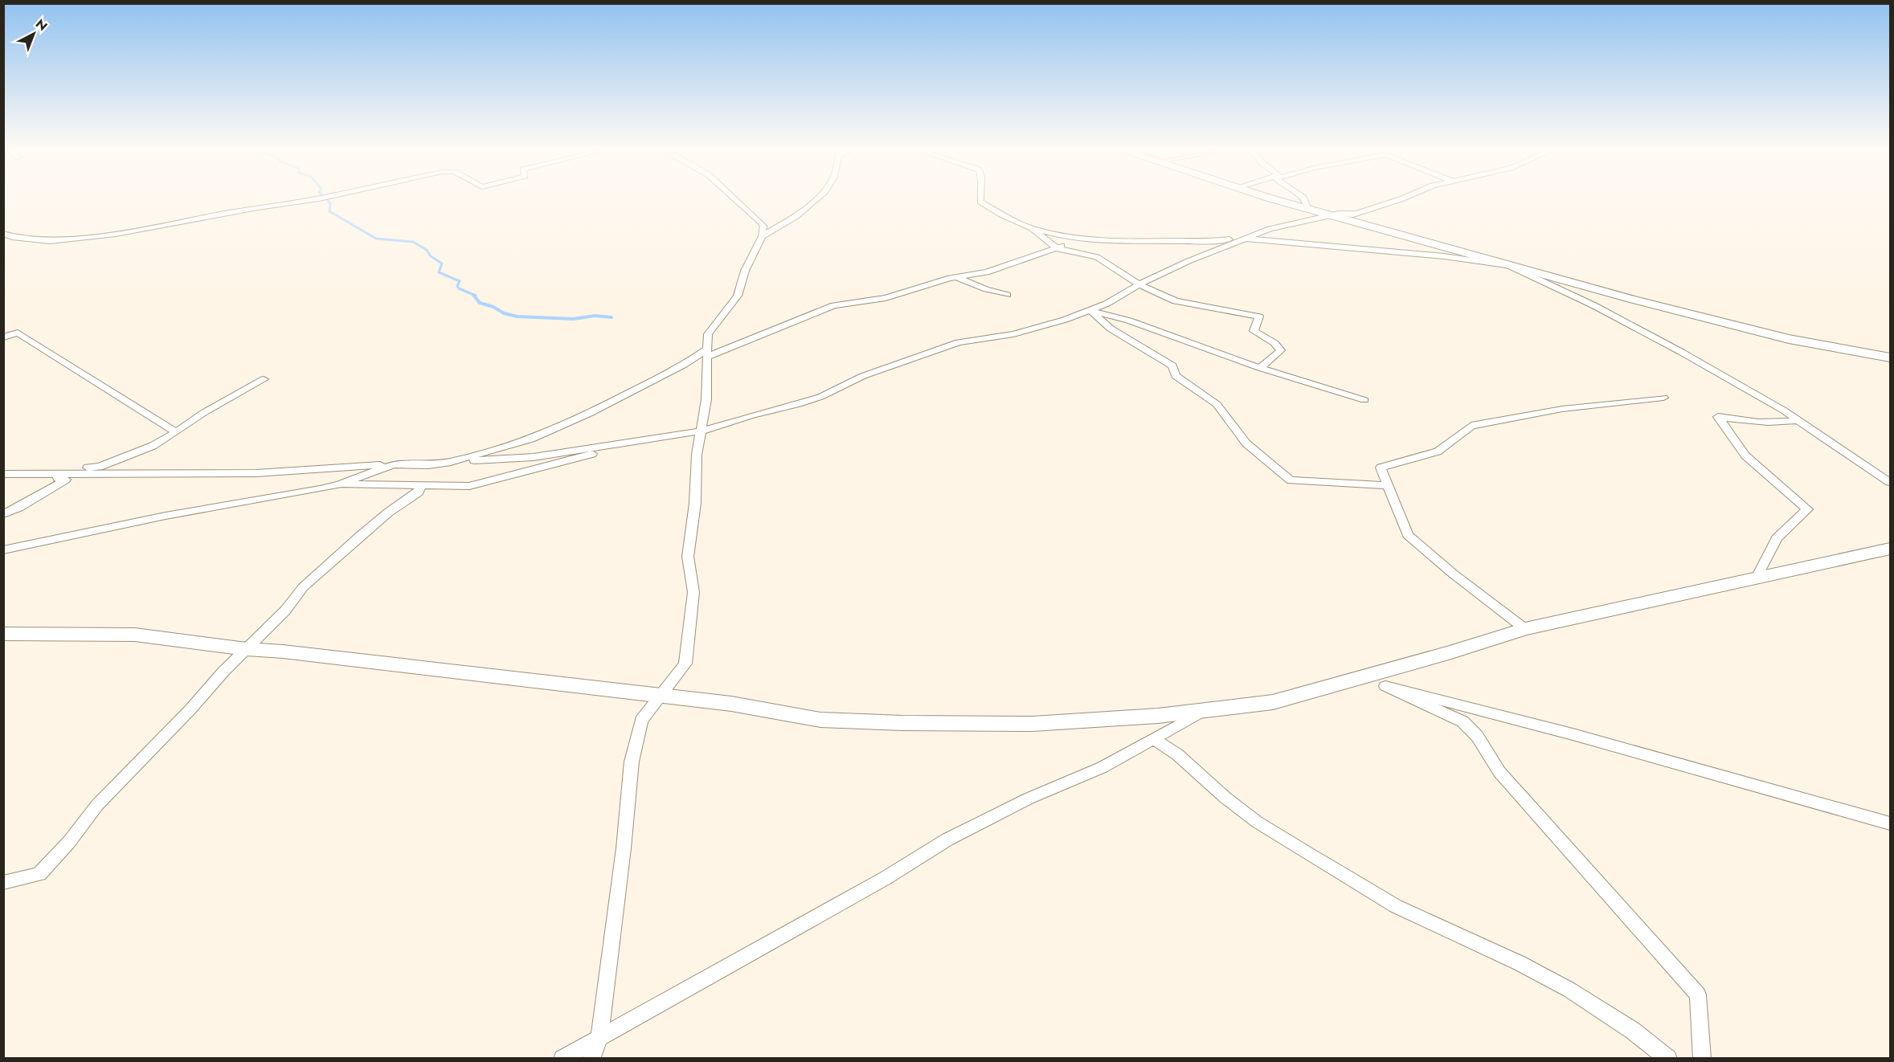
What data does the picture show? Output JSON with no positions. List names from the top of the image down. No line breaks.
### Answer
{"north":"top right"}
